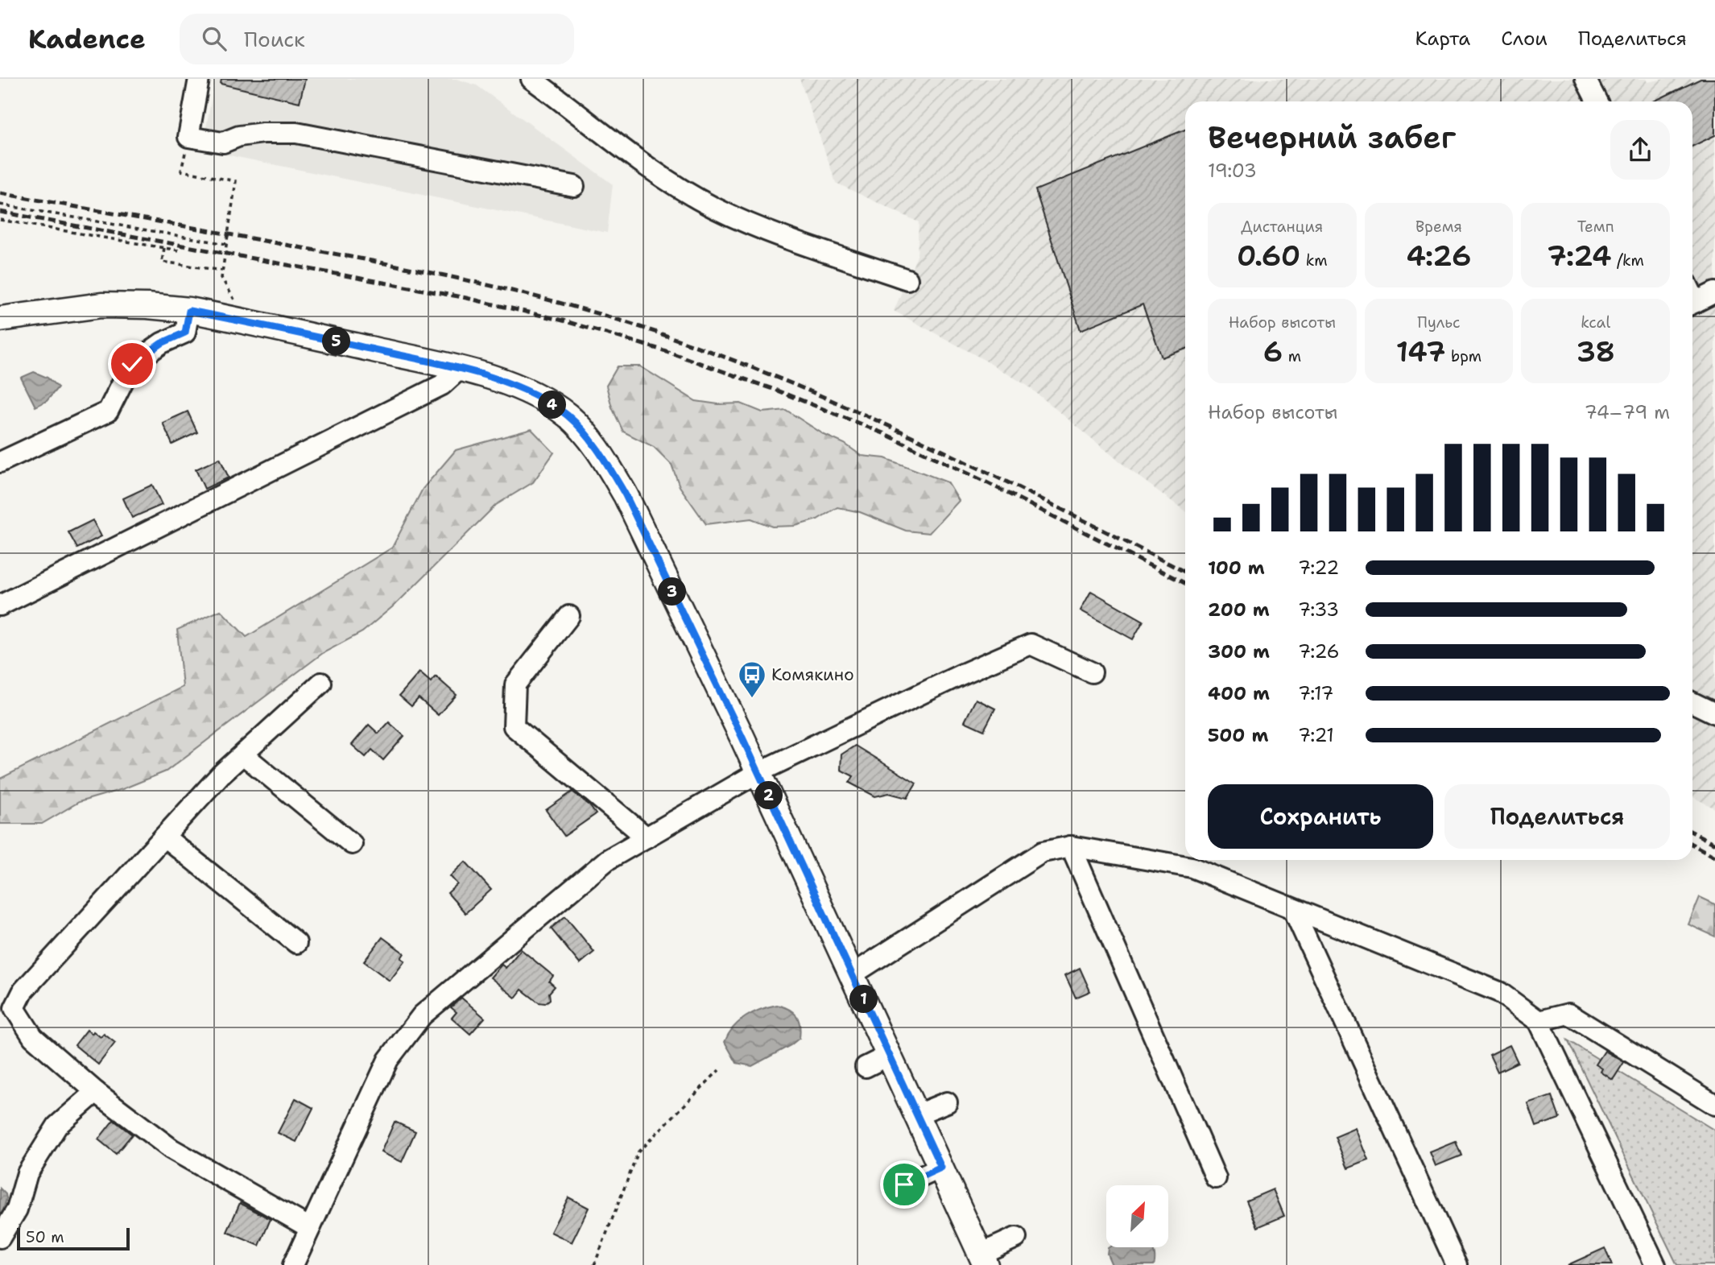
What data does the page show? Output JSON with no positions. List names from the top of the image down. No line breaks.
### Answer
{"places":{"bus stop":["Комякино"]},"scale_bar":"50 m","north":"top right","page":{"header":"Kadence","search":"Поиск","nav":["Карта","Слои","Поделиться"],"heading":["Вечерний забег","19:03"],"stats":[["Дистанция","0.60 km"],["Время","4:26"],["Темп","7:24 /km"],["Набор высоты","6 m"],["Пульс","147 bpm"],["kcal","38"]],"pins":["5","4","3","2","1"],"chart":["Набор высоты","74–79 m"],"list":[{"name":"100 m","note":"7:22"},{"name":"200 m","note":"7:33"},{"name":"300 m","note":"7:26"},{"name":"400 m","note":"7:17"},{"name":"500 m","note":"7:21"}],"buttons":["Сохранить","Поделиться"],"scale":"50 m"}}
